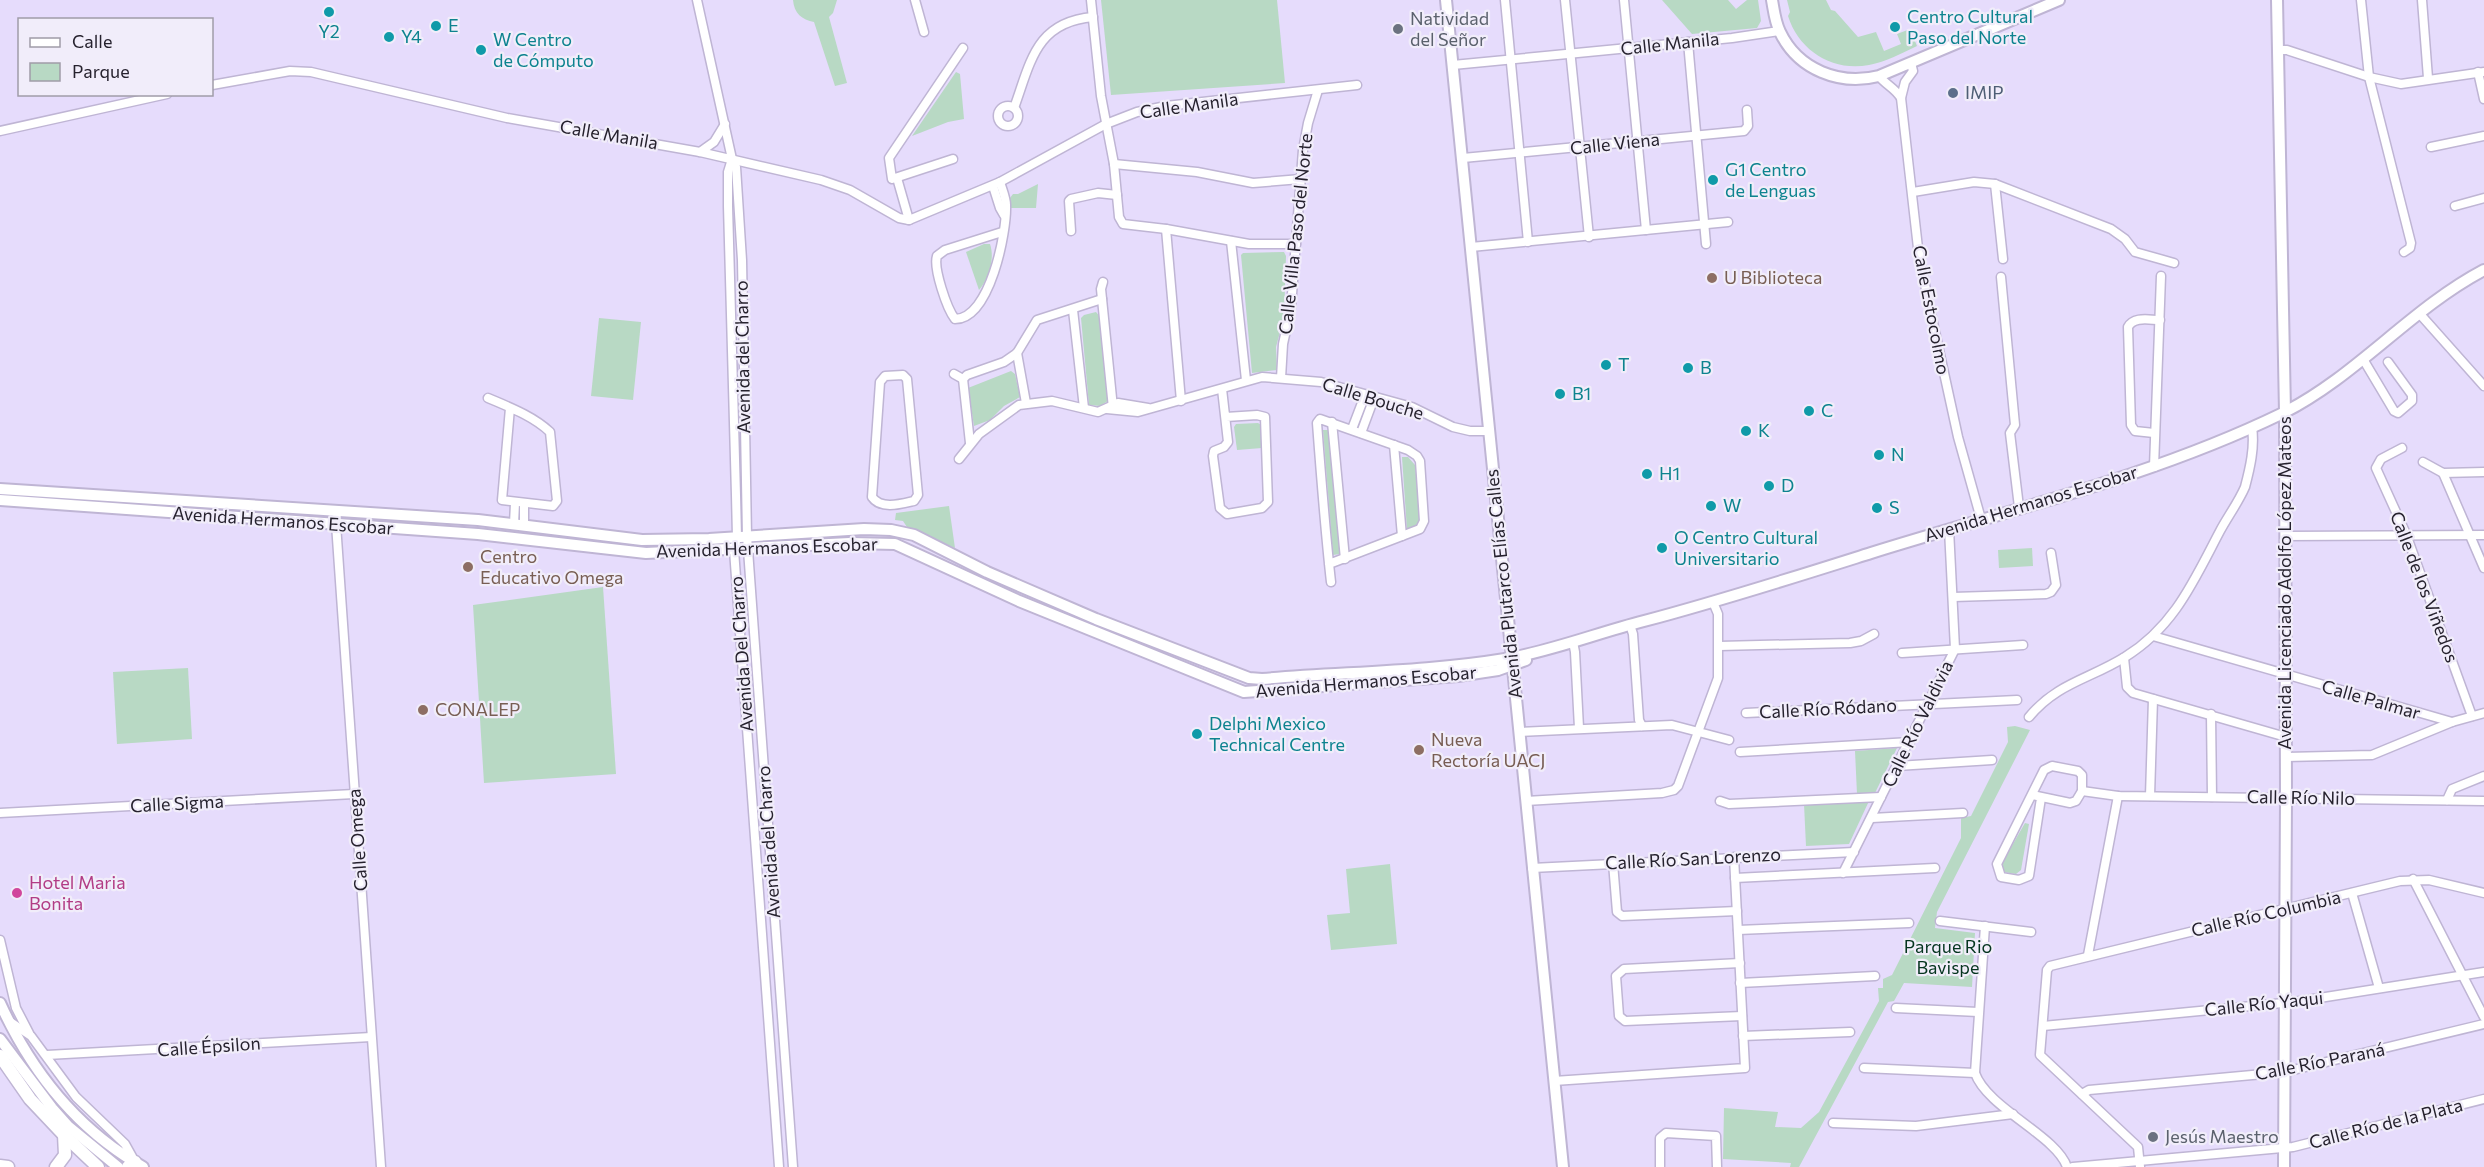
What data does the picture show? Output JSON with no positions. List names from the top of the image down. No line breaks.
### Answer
{"streets":{"main road":["Avenida Hermanos Escobar","Avenida Licenciado Adolfo López Mateos","Avenida Plutarco Elías Calles"],"street":["Calle Manila","Calle Viena","Calle Villa Paso del Norte","Calle Estocolmo","Avenida del Charro","Calle Bouche","Calle de los Viñedos","Avenida Del Charro","Calle Palmar","Calle Río Ródano","Calle Río Valdivia","Calle Río Nilo","Calle Sigma","Calle Omega","Calle Río San Lorenzo","Calle Río Columbia","Calle Río Yaqui","Calle Épsilon","Calle Río Paraná","Calle Río de la Plata"]},"crossings":[["Calle Manila","Calle Villa Paso del Norte"],["Calle Manila","Avenida del Charro"],["Calle Manila","Avenida Plutarco Elías Calles"],["Calle Viena","Avenida Plutarco Elías Calles"],["Calle Villa Paso del Norte","Calle Bouche"],["Calle Estocolmo","Avenida Hermanos Escobar"],["Avenida del Charro","Avenida Hermanos Escobar"],["Avenida del Charro","Avenida Del Charro"],["Calle Bouche","Avenida Plutarco Elías Calles"],["Avenida Hermanos Escobar","Avenida Licenciado Adolfo López Mateos"],["Avenida Hermanos Escobar","Avenida Plutarco Elías Calles"],["Avenida Hermanos Escobar","Avenida Del Charro"],["Avenida Hermanos Escobar","Calle Río Valdivia"],["Avenida Hermanos Escobar","Calle Omega"],["Avenida Licenciado Adolfo López Mateos","Calle Palmar"],["Avenida Licenciado Adolfo López Mateos","Calle Río Nilo"],["Avenida Licenciado Adolfo López Mateos","Calle Río Columbia"],["Avenida Licenciado Adolfo López Mateos","Calle Río Yaqui"],["Avenida Licenciado Adolfo López Mateos","Calle Río Paraná"],["Avenida Licenciado Adolfo López Mateos","Calle Río de la Plata"],["Avenida Plutarco Elías Calles","Calle Río San Lorenzo"],["Calle Río Ródano","Calle Río Valdivia"],["Calle Río Valdivia","Calle Río San Lorenzo"],["Calle Sigma","Calle Omega"],["Calle Omega","Calle Épsilon"],["Calle Río Columbia","Calle Río Yaqui"]],"parks":["Parque Rio Bavispe"],"places":["Y2","E","Centro Cultural Paso del Norte","Natividad del Señor","Y4","W Centro de Cómputo","IMIP","G1 Centro de Lenguas","U Biblioteca","T","B","B1","C","K","N","H1","D","W","S","O Centro Cultural Universitario","Centro Educativo Omega","CONALEP","Delphi Mexico Technical Centre","Nueva Rectoría UACJ","Hotel Maria Bonita","Jesús Maestro"],"legend":["Calle","Parque"]}
